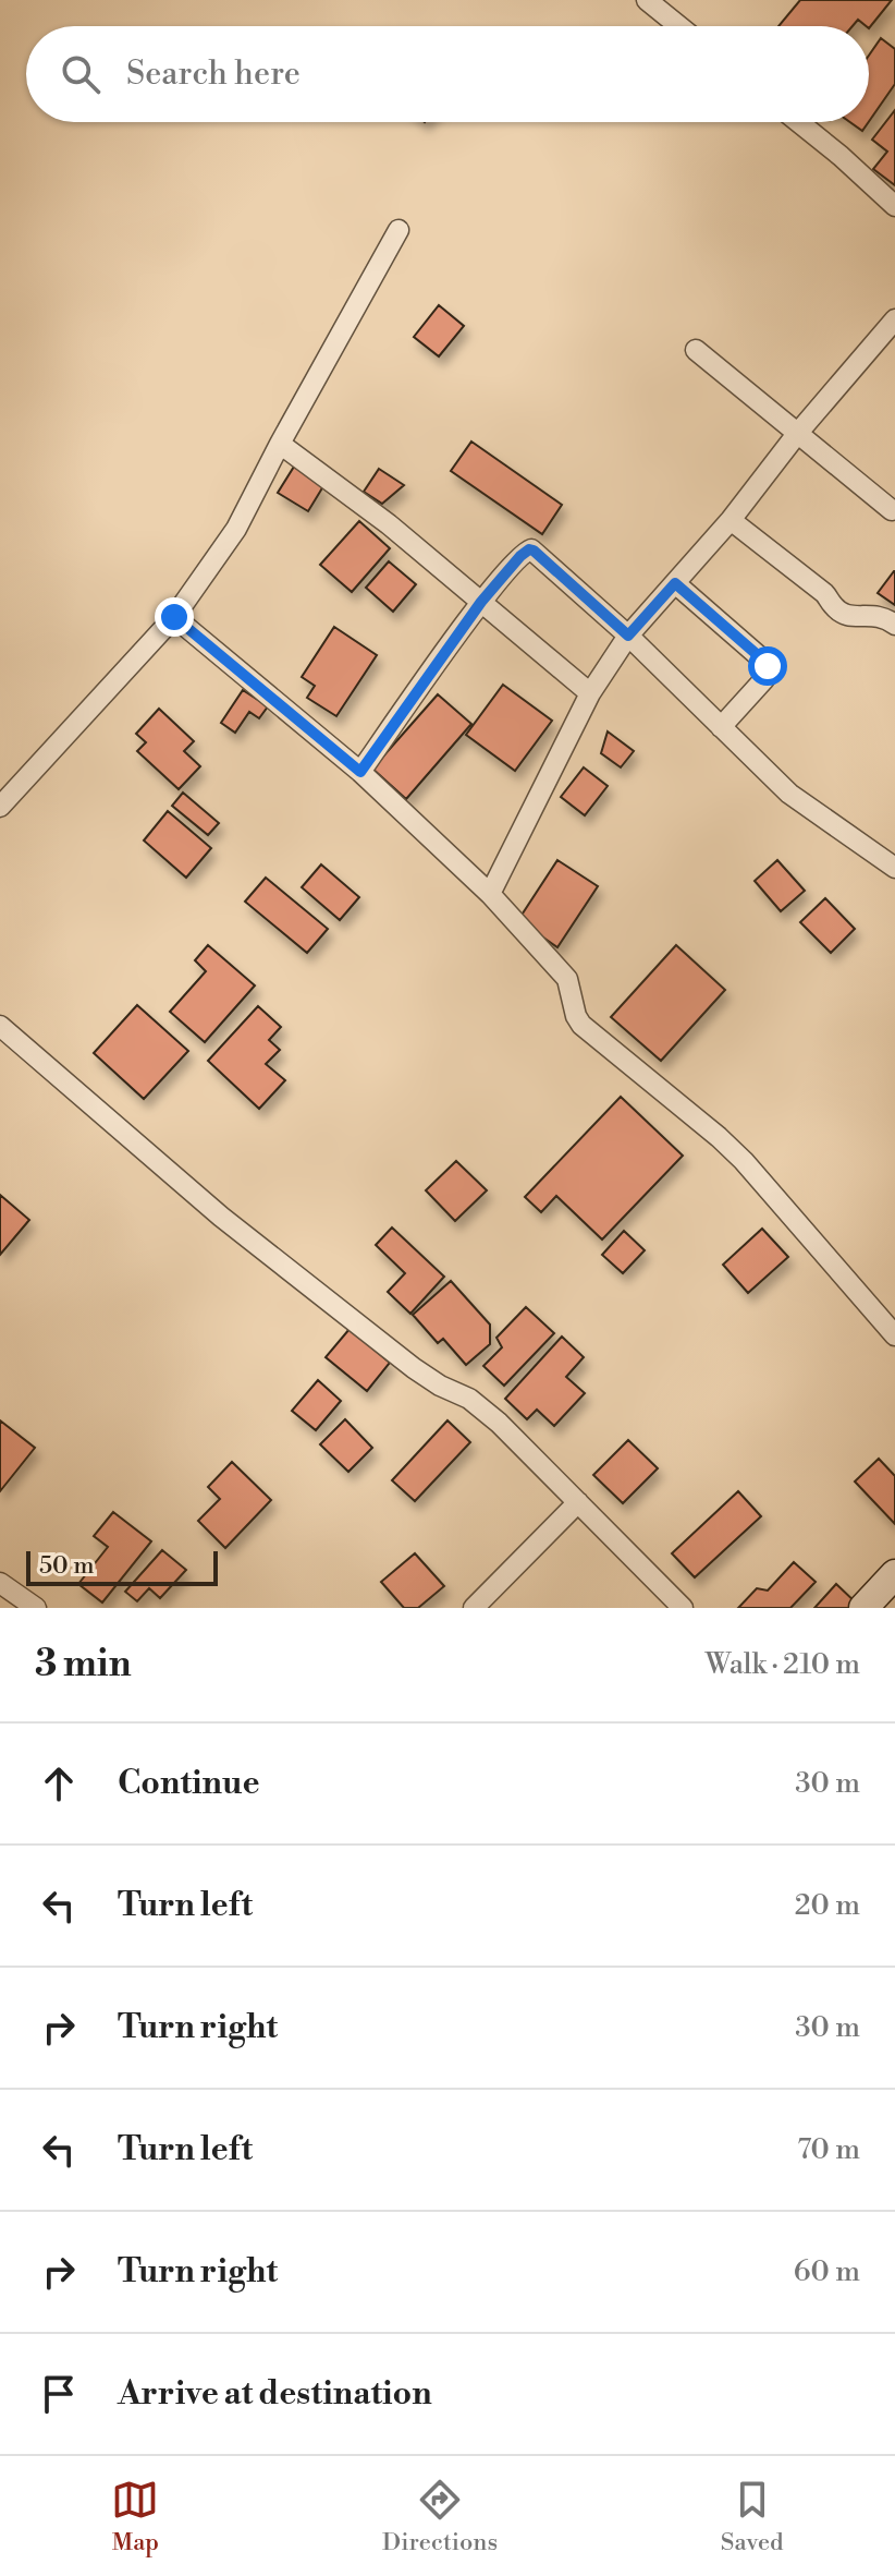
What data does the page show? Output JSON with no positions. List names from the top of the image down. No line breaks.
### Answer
{"scale_bar":"50 m","page":{"search":"Search here","scale":"50 m","heading":["3 min","Walk · 210 m"],"list":[["Continue","30 m"],["Turn left","20 m"],["Turn right","30 m"],["Turn left","70 m"],["Turn right","60 m"],"Arrive at destination"],"nav":["Map","Directions","Saved"]}}
